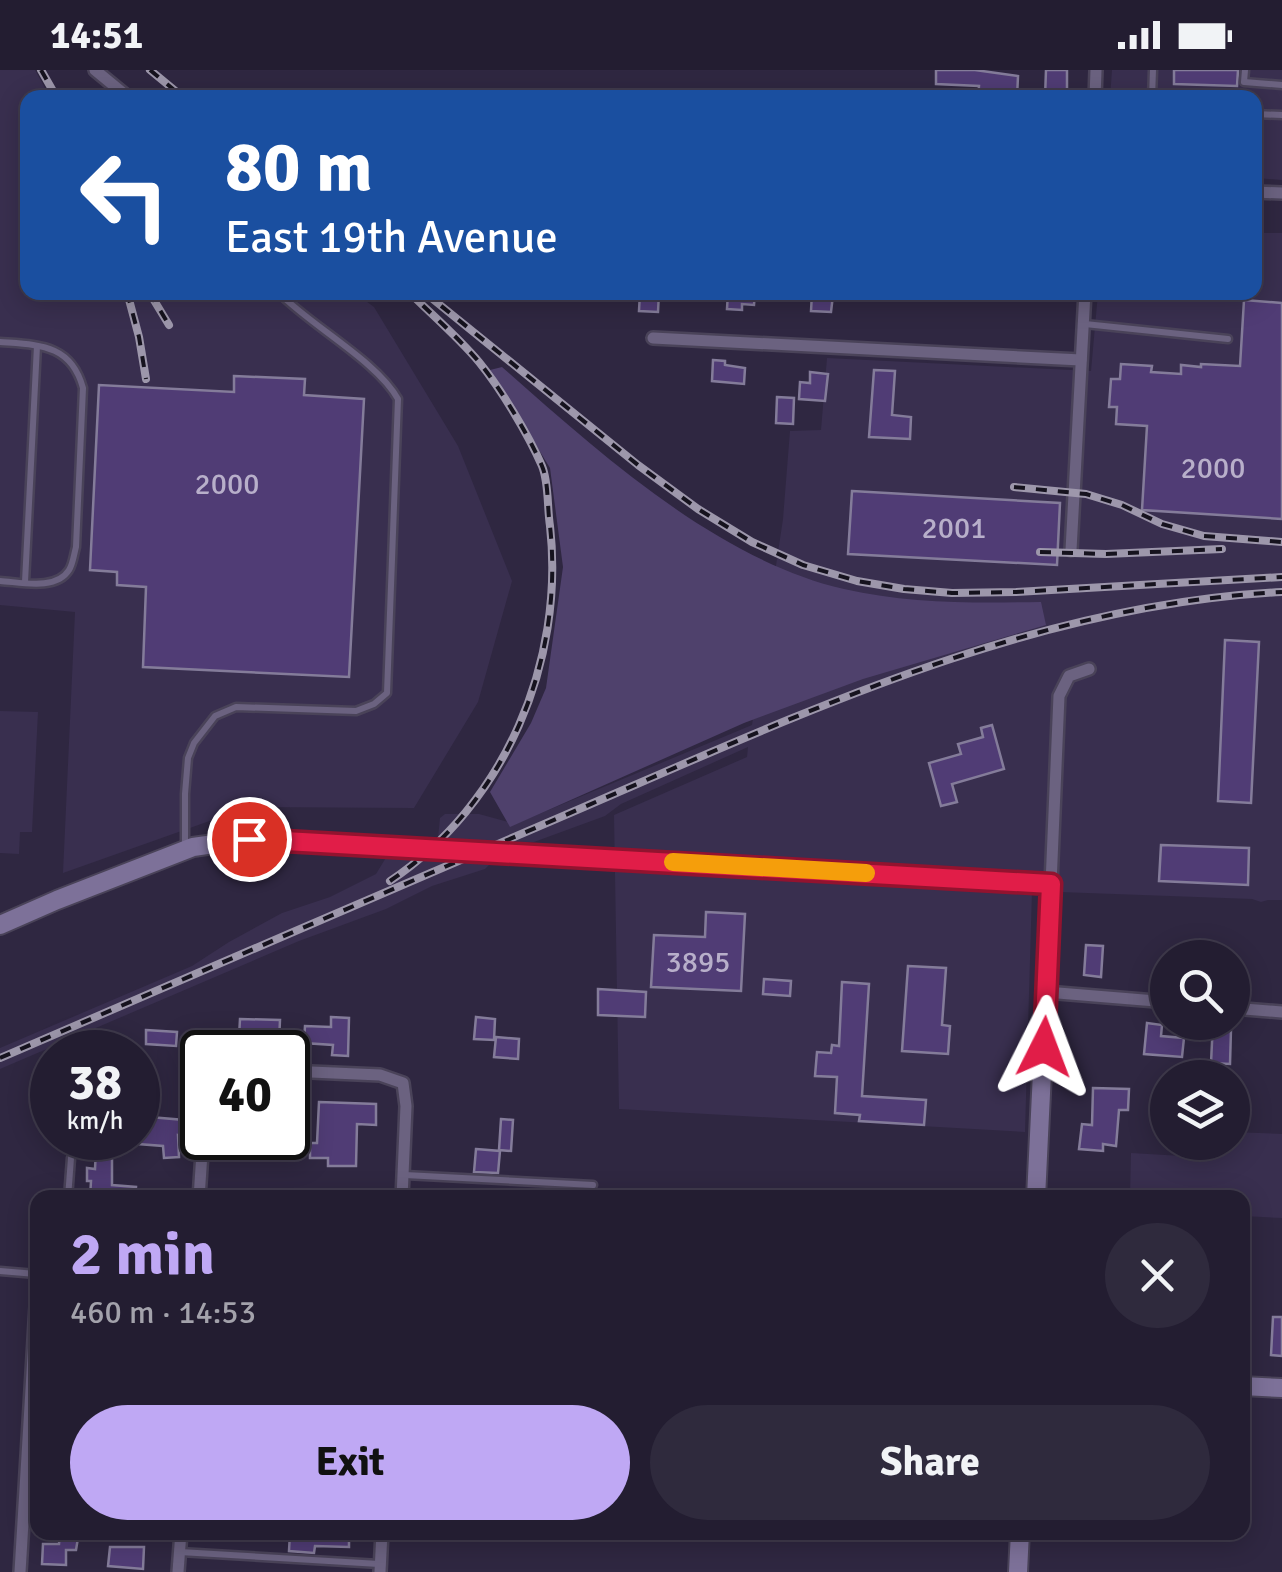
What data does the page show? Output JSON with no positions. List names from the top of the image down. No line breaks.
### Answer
{"house_numbers":["2000","2000","2001","3895"],"page":{"status":"14:51","turn":["80 m","East 19th Avenue"],"speed":"38 km/h","limit":"40","heading":["2 min","460 m · 14:53"],"buttons":["Exit","Share"]}}
